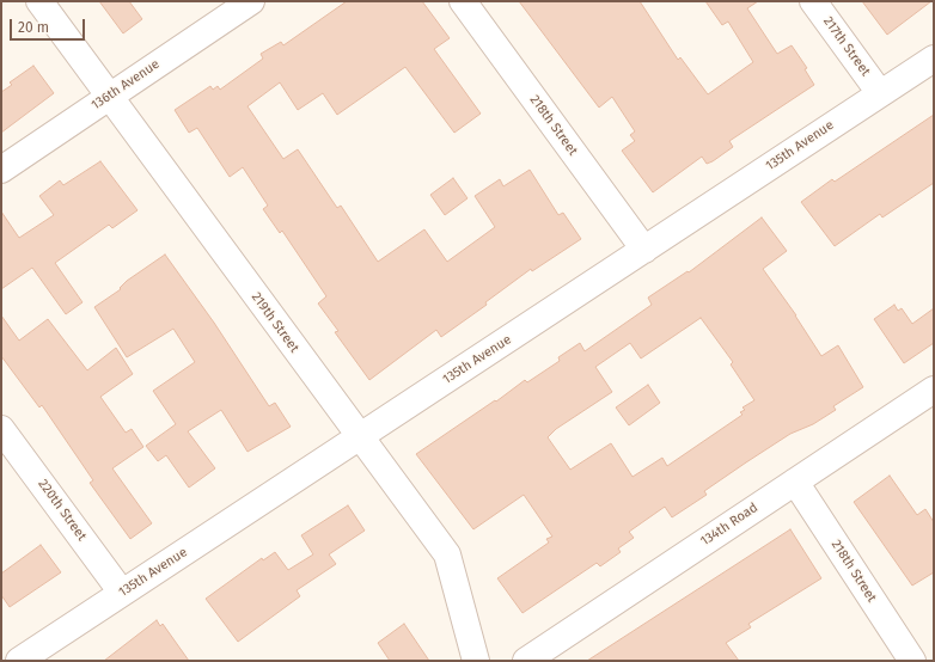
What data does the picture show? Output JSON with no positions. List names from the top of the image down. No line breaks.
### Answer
{"streets":{"street":["217th Street","136th Avenue","218th Street","135th Avenue","219th Street","220th Street","134th Road"]},"crossings":[["217th Street","135th Avenue"],["136th Avenue","219th Street"],["218th Street","135th Avenue"],["218th Street","134th Road"],["135th Avenue","219th Street"],["135th Avenue","220th Street"]],"scale_bar":"20 m"}
